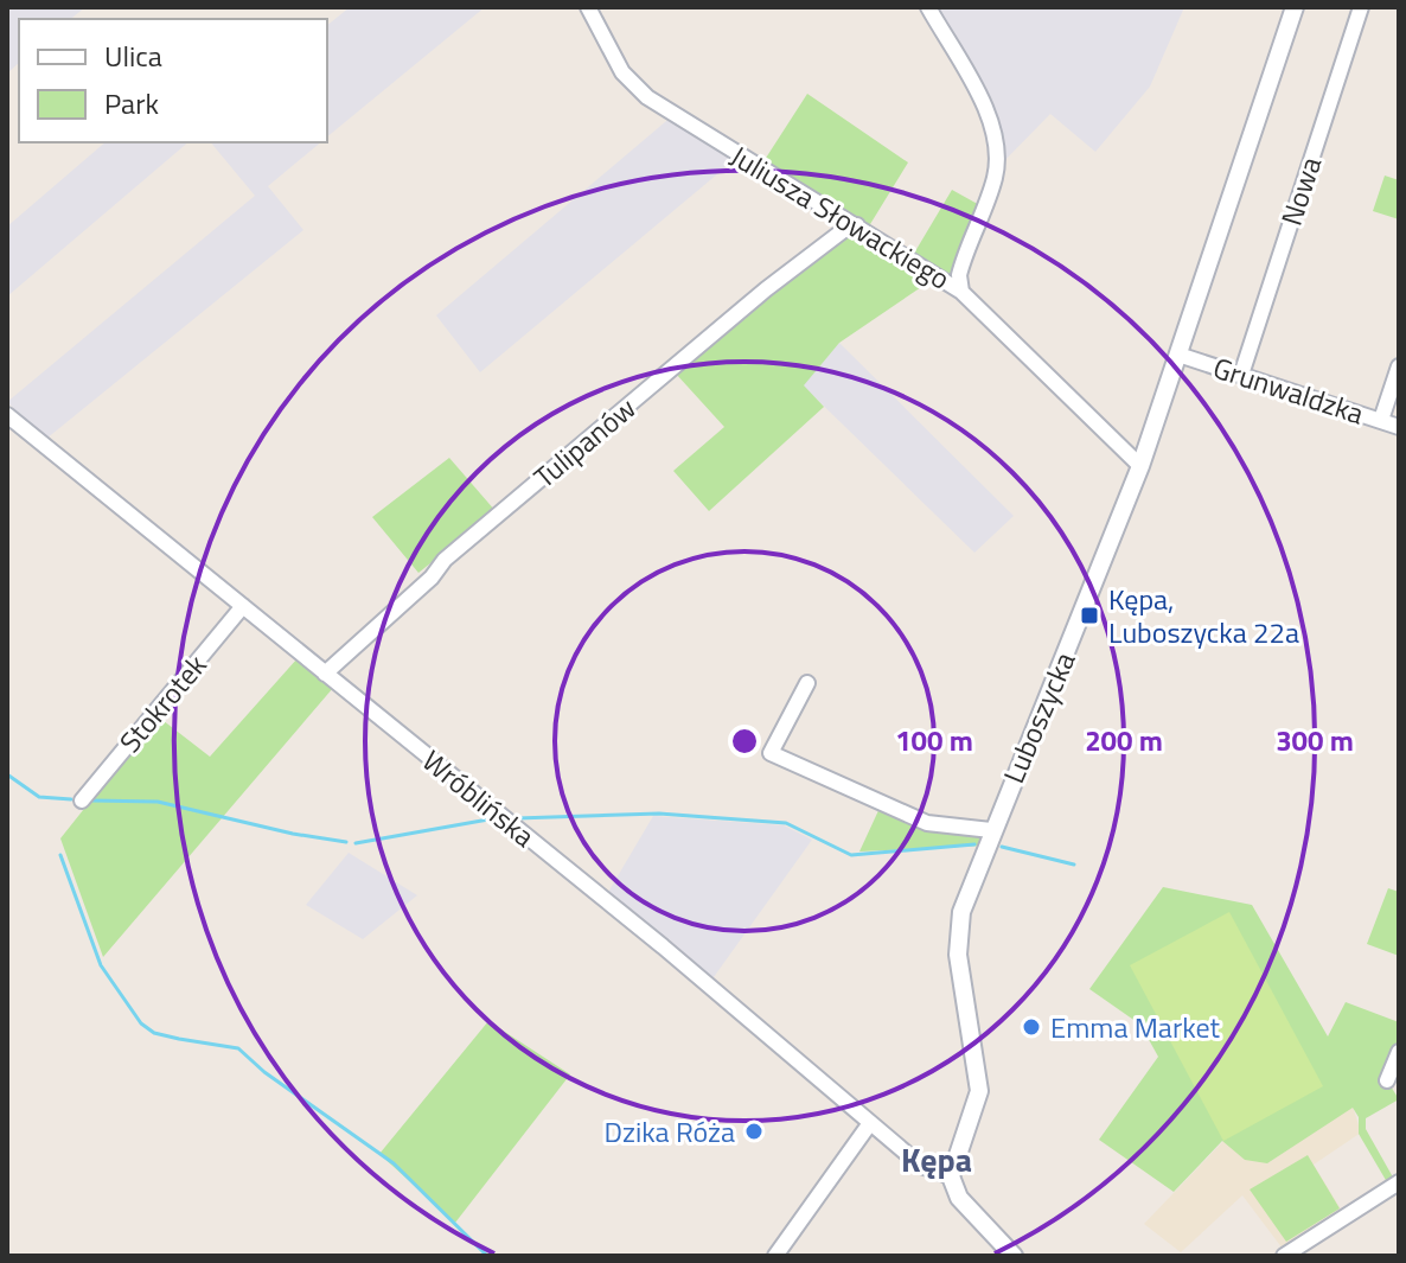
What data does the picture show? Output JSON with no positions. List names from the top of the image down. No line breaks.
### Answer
{"streets":{"street":["Nowa","Juliusza Słowackiego","Grunwaldzka","Tulipanów","Stokrotek","Luboszycka","Wróblińska"]},"crossings":[["Nowa","Grunwaldzka"],["Juliusza Słowackiego","Tulipanów"],["Juliusza Słowackiego","Luboszycka"],["Grunwaldzka","Luboszycka"],["Tulipanów","Wróblińska"],["Stokrotek","Wróblińska"],["Luboszycka","Wróblińska"]],"districts":["Kępa"],"places":{"transit":["Kępa, Luboszycka 22a"],"other":["Emma Market","Dzika Róża"]},"legend":["Ulica","Park"],"rings":["100 m","200 m","300 m"]}
